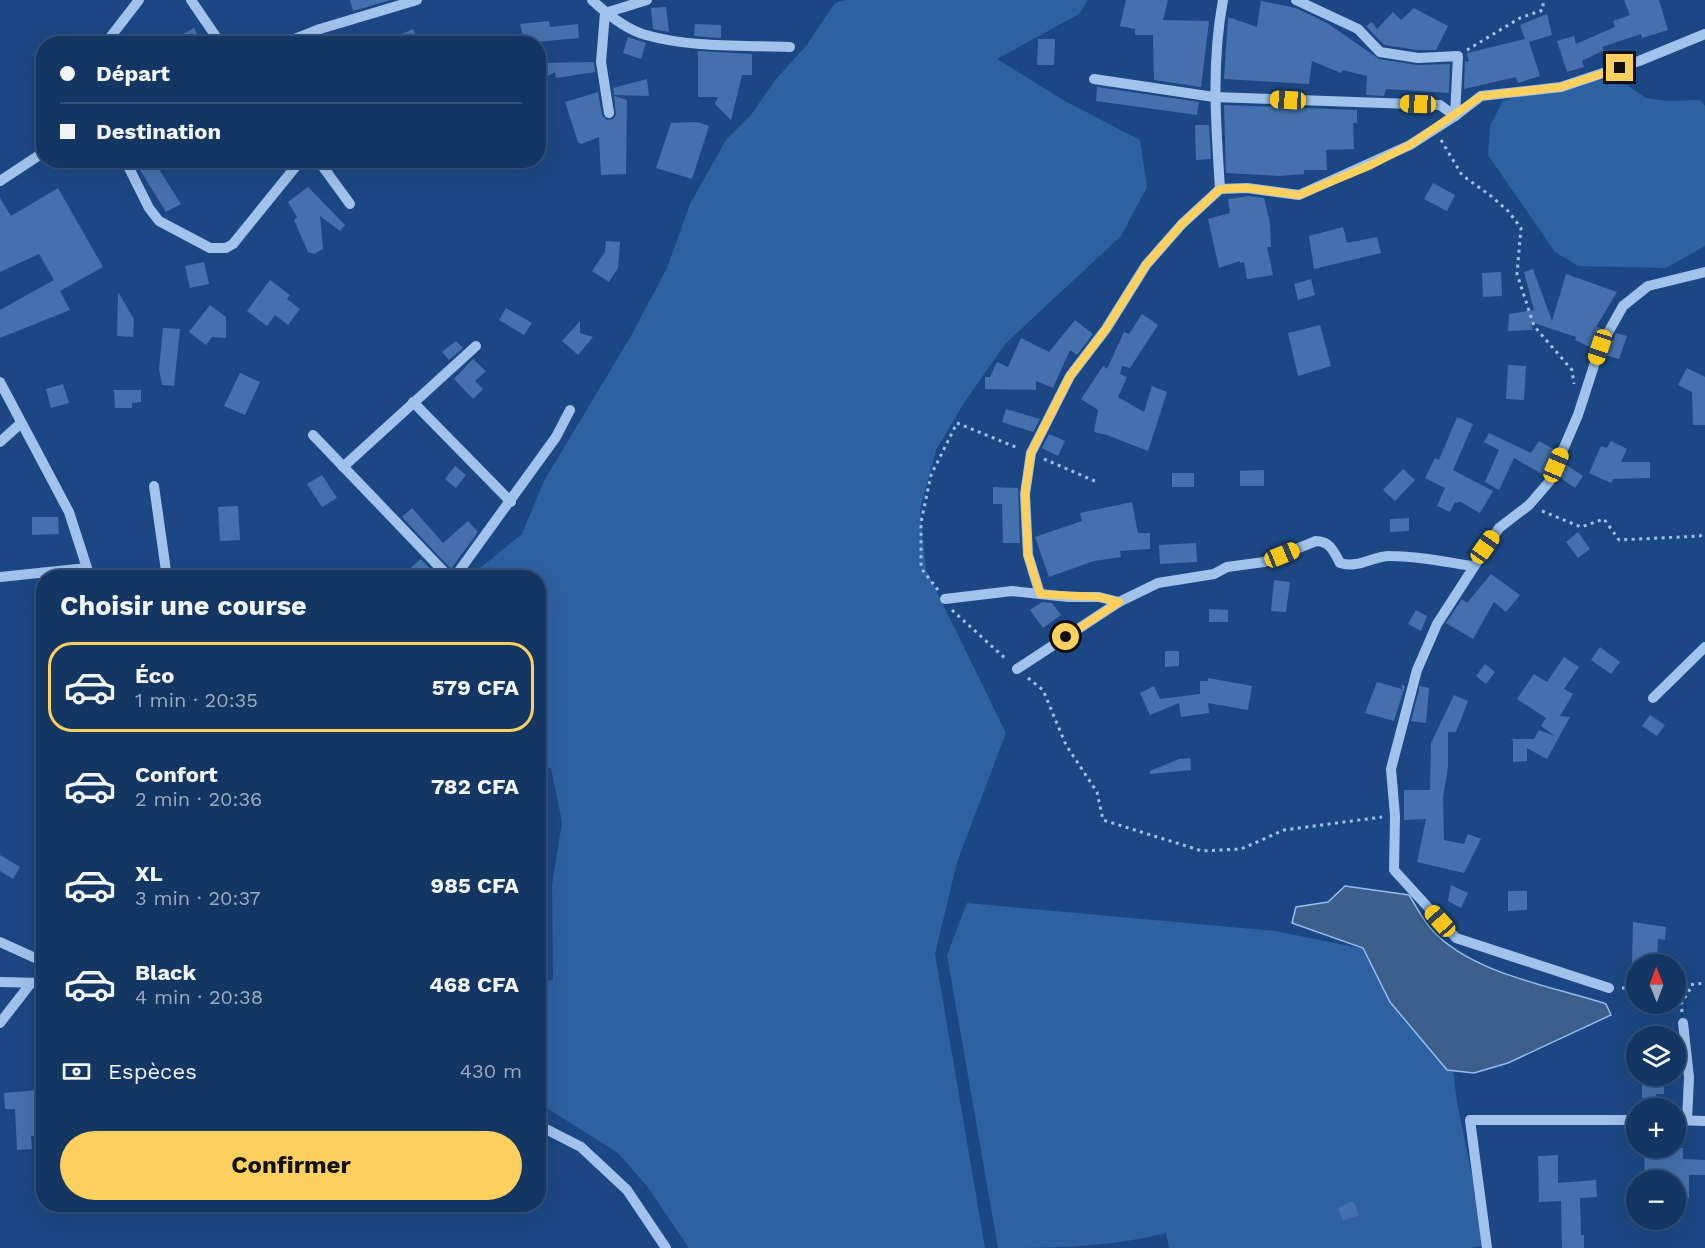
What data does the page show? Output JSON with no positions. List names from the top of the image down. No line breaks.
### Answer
{"north":"top","page":{"banner":["Départ","Destination"],"heading":"Choisir une course","list":[{"name":"Éco","note":"1 min · 20:35","value":"579 CFA"},{"name":"Confort","note":"2 min · 20:36","value":"782 CFA"},{"name":"XL","note":"3 min · 20:37","value":"985 CFA"},{"name":"Black","note":"4 min · 20:38","value":"468 CFA"}],"map_buttons":["+","−"],"pay":["Espèces","430 m"],"buttons":"Confirmer"}}
